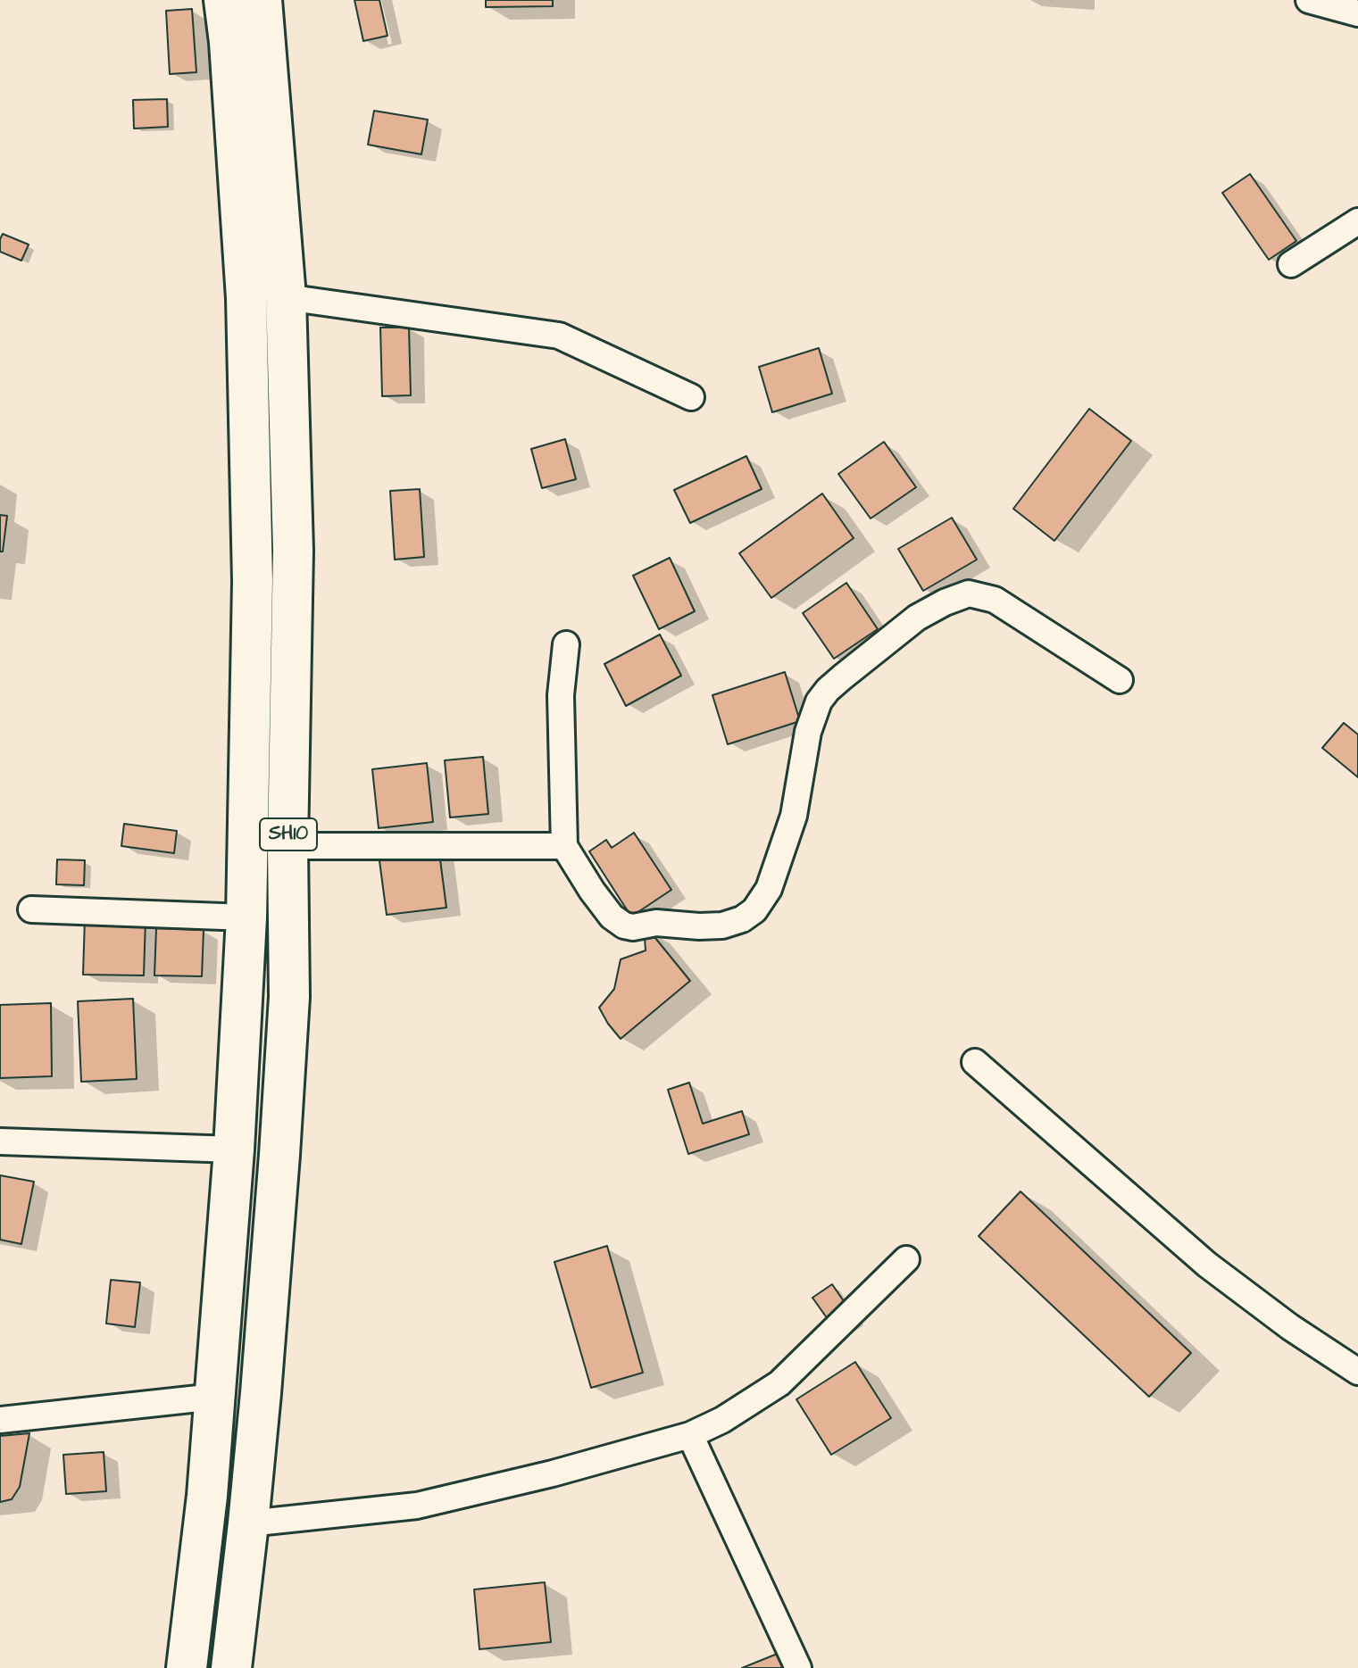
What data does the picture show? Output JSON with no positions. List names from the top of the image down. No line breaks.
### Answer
{"streets":{"main road":["SH10"]}}
